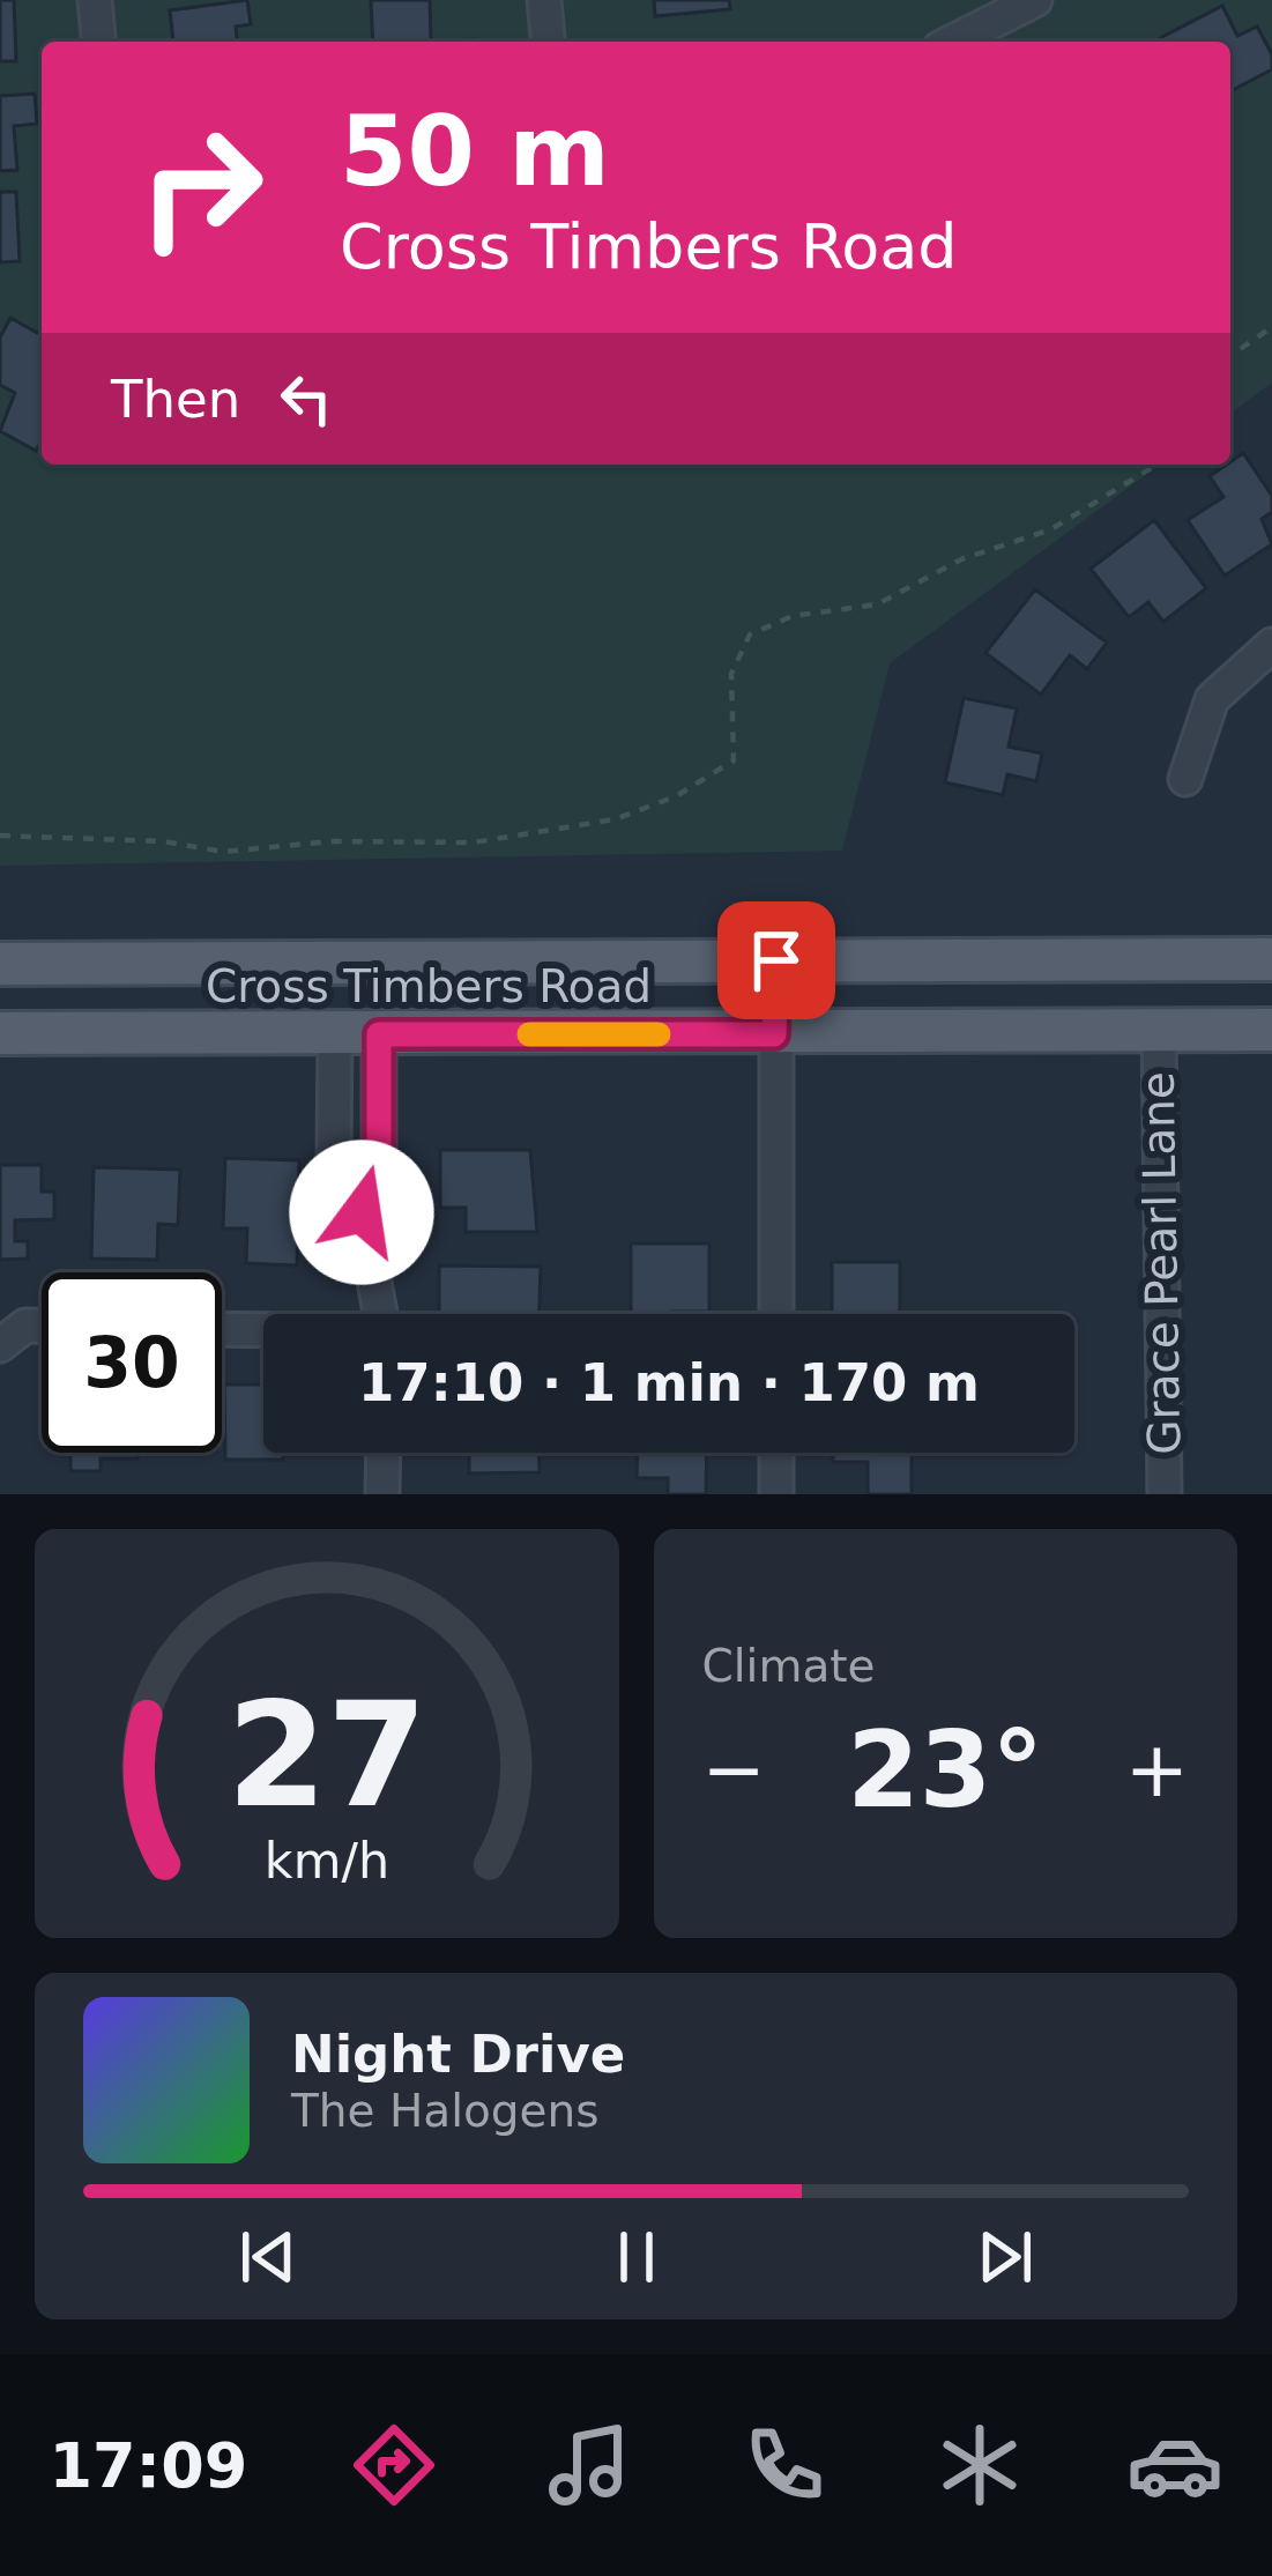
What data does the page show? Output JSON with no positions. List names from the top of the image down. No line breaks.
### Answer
{"streets":{"main road":["Cross Timbers Road"],"street":["Grace Pearl Lane"]},"crossings":[["Cross Timbers Road","Grace Pearl Lane"]],"page":{"turn":["50 m","Cross Timbers Road"],"then":"Then","limit":"30","trip":"17:10 · 1 min · 170 m","tile":"Climate","heat":["−","23°","+"],"song":["Night Drive","The Halogens"],"tabs":"17:09","gauge":["27","km/h"]}}
